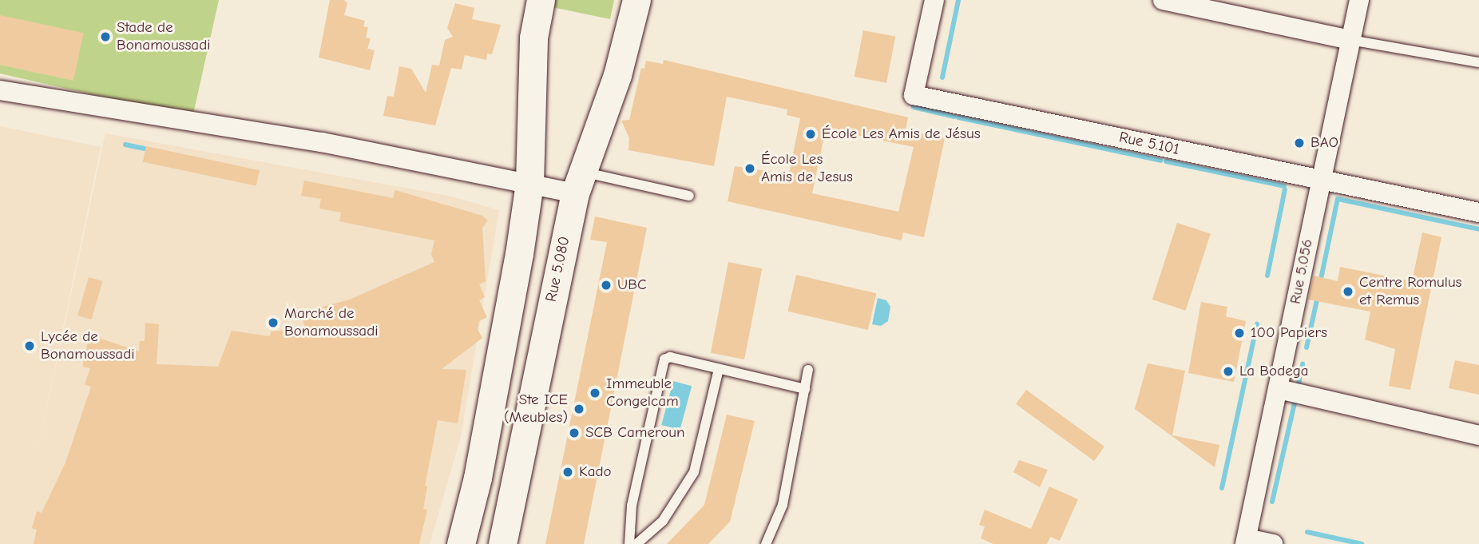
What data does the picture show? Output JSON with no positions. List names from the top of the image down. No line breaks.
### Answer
{"streets":{"main road":["Rue 5.080"],"street":["Rue 5.101","Rue 5.056"]},"crossings":[["Rue 5.101","Rue 5.056"]],"places":["Stade de Bonamoussadi","École Les Amis de Jésus","BAO","École Les Amis de Jesus","UBC","Centre Romulus et Remus","Marché de Bonamoussadi","100 Papiers","Lycée de Bonamoussadi","La Bodega","Immeuble Congelcam","Ste ICE (Meubles)","SCB Cameroun","Kado"]}
